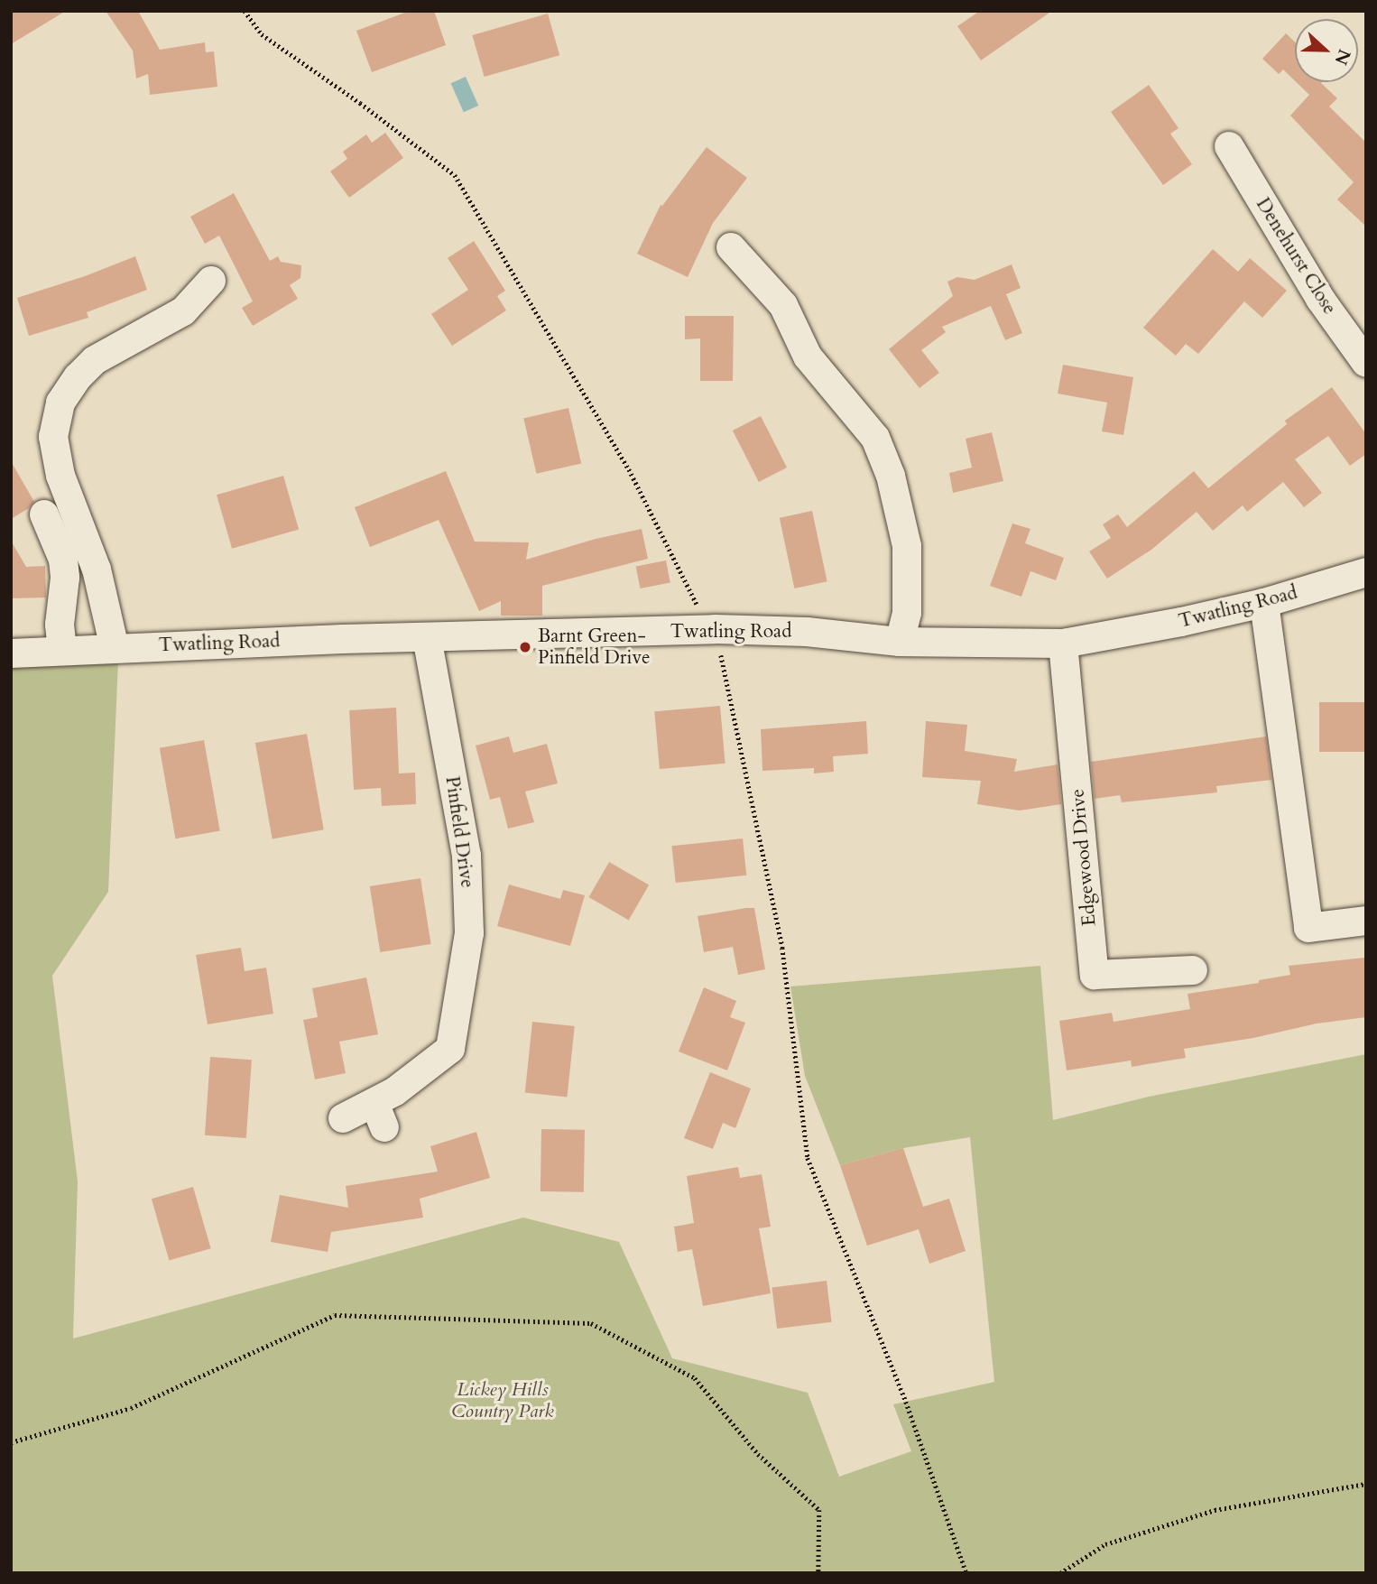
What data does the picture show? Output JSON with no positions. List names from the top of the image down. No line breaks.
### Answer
{"streets":{"street":["Denehurst Close","Twatling Road","Pinfield Drive","Edgewood Drive"]},"crossings":[["Twatling Road","Pinfield Drive"],["Twatling Road","Edgewood Drive"]],"parks":["Lickey Hills Country Park"],"places":["Barnt Green- Pinfield Drive"],"north":"right"}
